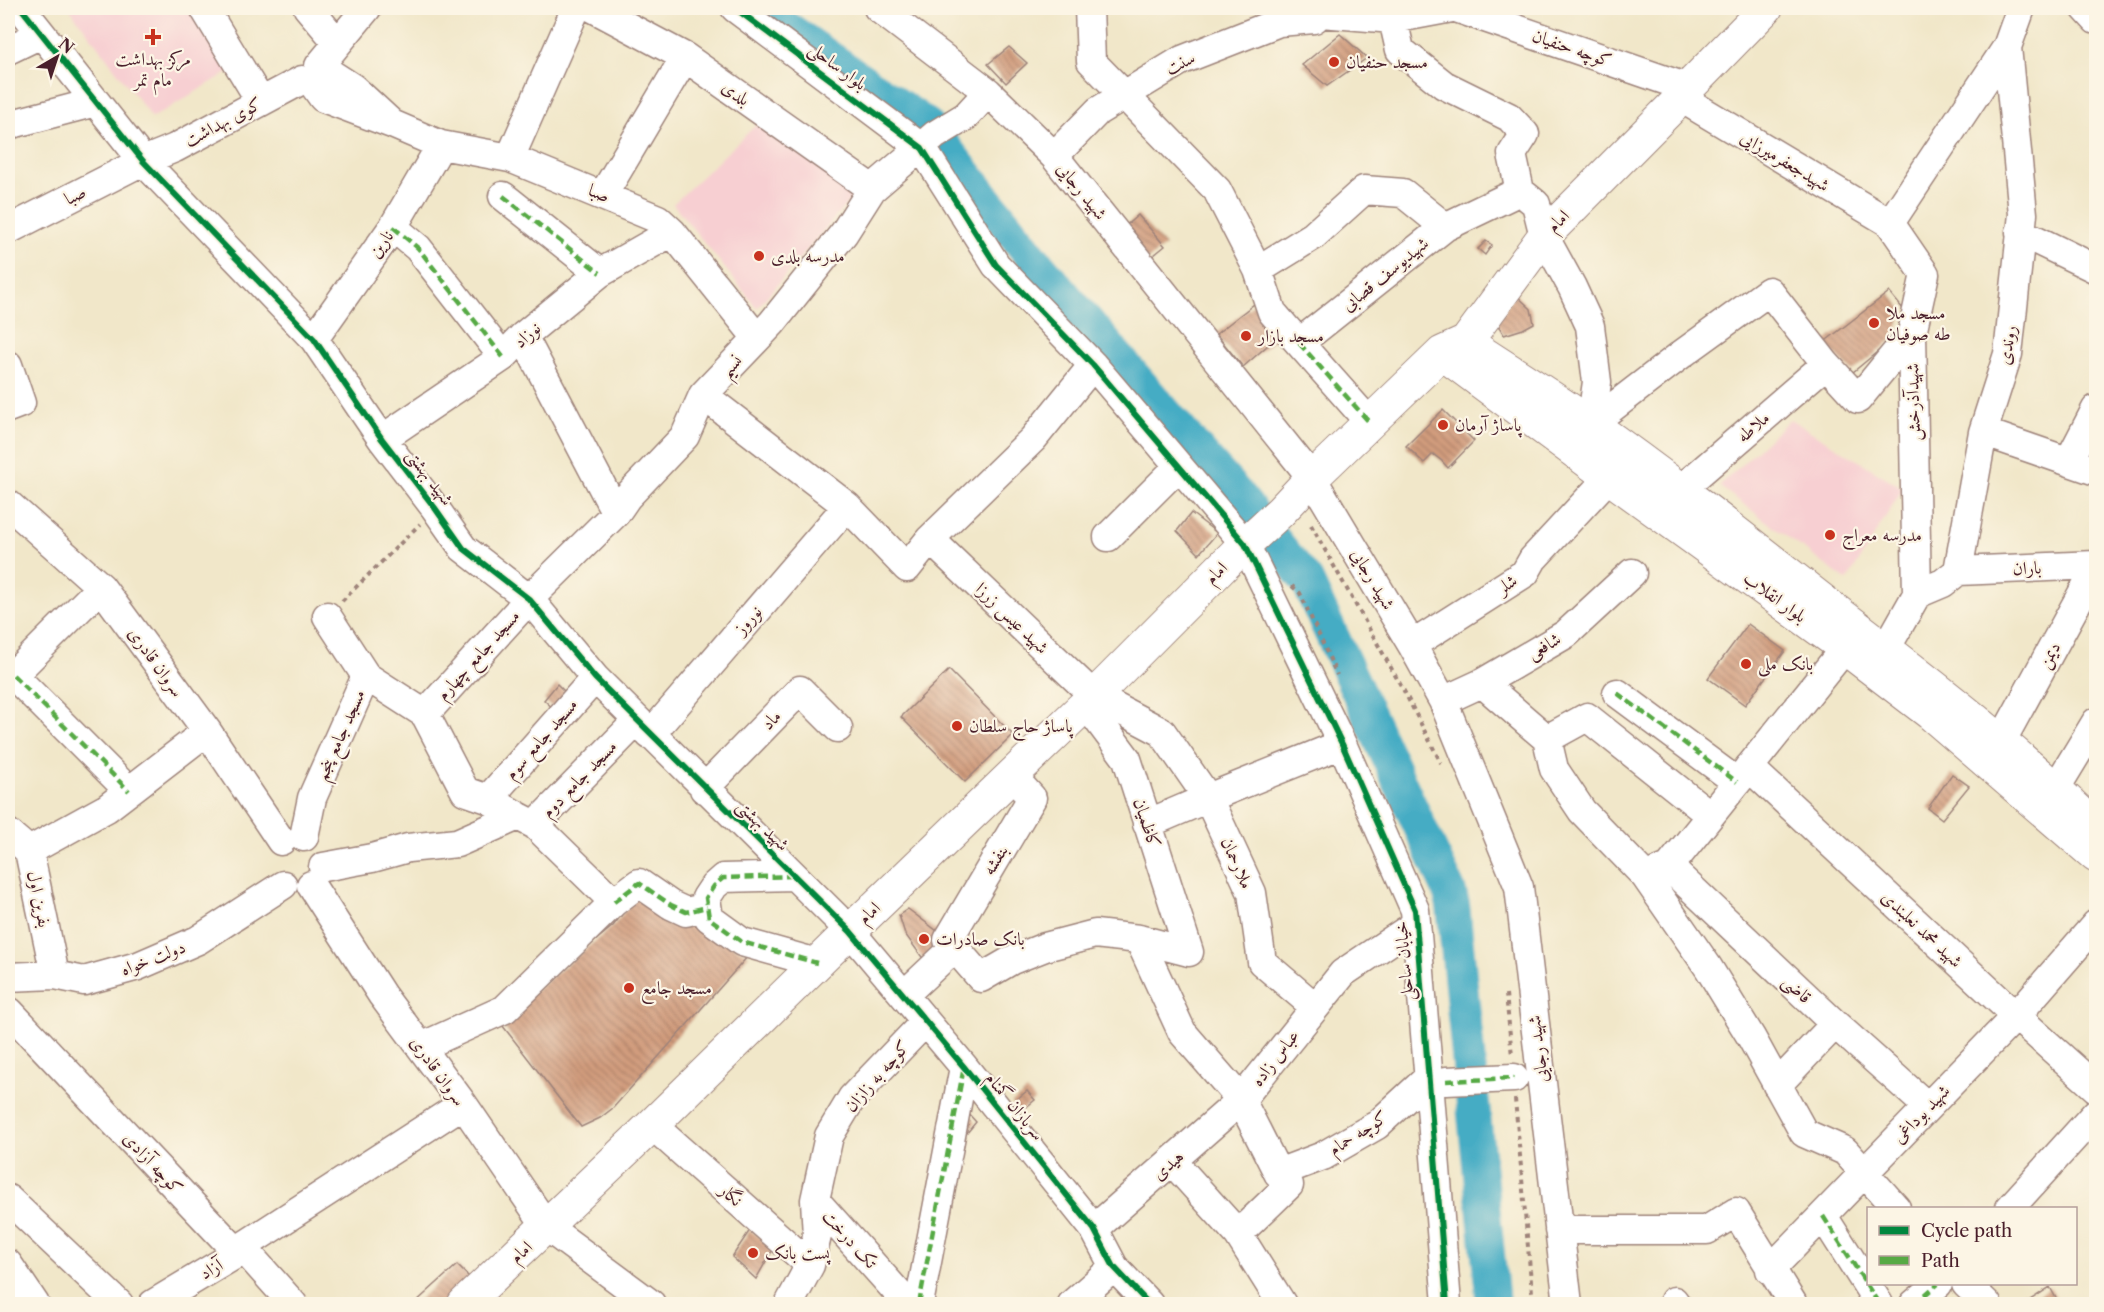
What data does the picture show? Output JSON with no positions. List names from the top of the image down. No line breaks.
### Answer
{"streets":{"main road":["امام","بلوار انقلاب"],"street":["کوچه حنفیان","سنت","بلوار ساحلی","بلدی","کوی بهداشت","شهیدجعفرمیرزایی","شهید رجایی","صبا","نارین","شهیدیوسف قصابی","نوزاد","روندی","نسیم","شهیدآذرخش","ملاطه","شهید بهشتی","باران","شلر","شهید عیس زرزا","نوروز","شافعی","مسجد جامع چهارم","دیمن","سروان قادری","ماد","مسجد جامع پنجم","مسجد جامع سوم","مسجد جامع دوم","کاظمیان","بنفشه","ملارحمان","بفرین اول","شهید محمد نعلبندی","دولت خواه","خیابان ساحلی","قاضی","عباس زاده","کوچه به زازان","سربازان گمنام","شهید بوداغی","کوچه حمام","کوچه آزادی","هیدی","نگار","تک درخت","آزاد"]},"crossings":[["کوچه حنفیان","سنت"],["کوچه حنفیان","شهیدجعفرمیرزایی"],["کوچه حنفیان","امام"],["سنت","شهید رجایی"],["بلوار ساحلی","نسیم"],["بلوار ساحلی","خیابان ساحلی"],["بلدی","نسیم"],["کوی بهداشت","صبا"],["کوی بهداشت","شهید بهشتی"],["شهیدجعفرمیرزایی","امام"],["شهیدجعفرمیرزایی","شهیدآذرخش"],["شهید رجایی","امام"],["شهید رجایی","نسیم"],["شهید رجایی","شلر"],["شهید رجایی","شافعی"],["صبا","نارین"],["صبا","نوزاد"],["صبا","نسیم"],["صبا","شهید بهشتی"],["امام","شهید بهشتی"],["امام","بلوار انقلاب"],["امام","شهید عیس زرزا"],["امام","سروان قادری"],["امام","کاظمیان"],["امام","بنفشه"],["امام","ملارحمان"],["امام","خیابان ساحلی"],["امام","سربازان گمنام"],["امام","نگار"],["نارین","شهید بهشتی"],["نوزاد","شهید بهشتی"],["روندی","باران"],["نسیم","شهید بهشتی"],["نسیم","مسجد جامع چهارم"],["نسیم","خیابان ساحلی"],["ملاطه","بلوار انقلاب"],["شهید بهشتی","نوروز"],["شهید بهشتی","مسجد جامع چهارم"],["شهید بهشتی","ماد"],["شهید بهشتی","مسجد جامع سوم"],["شهید بهشتی","مسجد جامع دوم"],["شهید بهشتی","سربازان گمنام"],["باران","دیمن"],["شلر","بلوار انقلاب"],["بلوار انقلاب","دیمن"],["شهید عیس زرزا","کاظمیان"],["شهید عیس زرزا","ملارحمان"],["نوروز","مسجد جامع دوم"],["مسجد جامع چهارم","مسجد جامع پنجم"],["سروان قادری","مسجد جامع پنجم"],["سروان قادری","دولت خواه"],["سروان قادری","آزاد"],["مسجد جامع پنجم","دولت خواه"],["کاظمیان","ملارحمان"],["ملارحمان","عباس زاده"],["بفرین اول","دولت خواه"],["شهید محمد نعلبندی","شهید بوداغی"],["خیابان ساحلی","عباس زاده"],["خیابان ساحلی","کوچه حمام"],["قاضی","شهید بوداغی"],["عباس زاده","کوچه حمام"],["عباس زاده","هیدی"],["کوچه به زازان","سربازان گمنام"],["کوچه به زازان","نگار"],["کوچه به زازان","تک درخت"],["سربازان گمنام","هیدی"],["کوچه آزادی","آزاد"]],"places":{"health":["مرکز بهداشت مام تمر"],"other":["مسجد حنفیان","مدرسه بلدی","مسجد ملا طه صوفیان","مسجد بازار","پاساژ آرمان","مدرسه معراج","بانک ملی","پاساژ حاج سلطان","بانک صادرات","مسجد جامع","پست بانک"]},"legend":["Cycle path","Path"],"north":"top right"}
